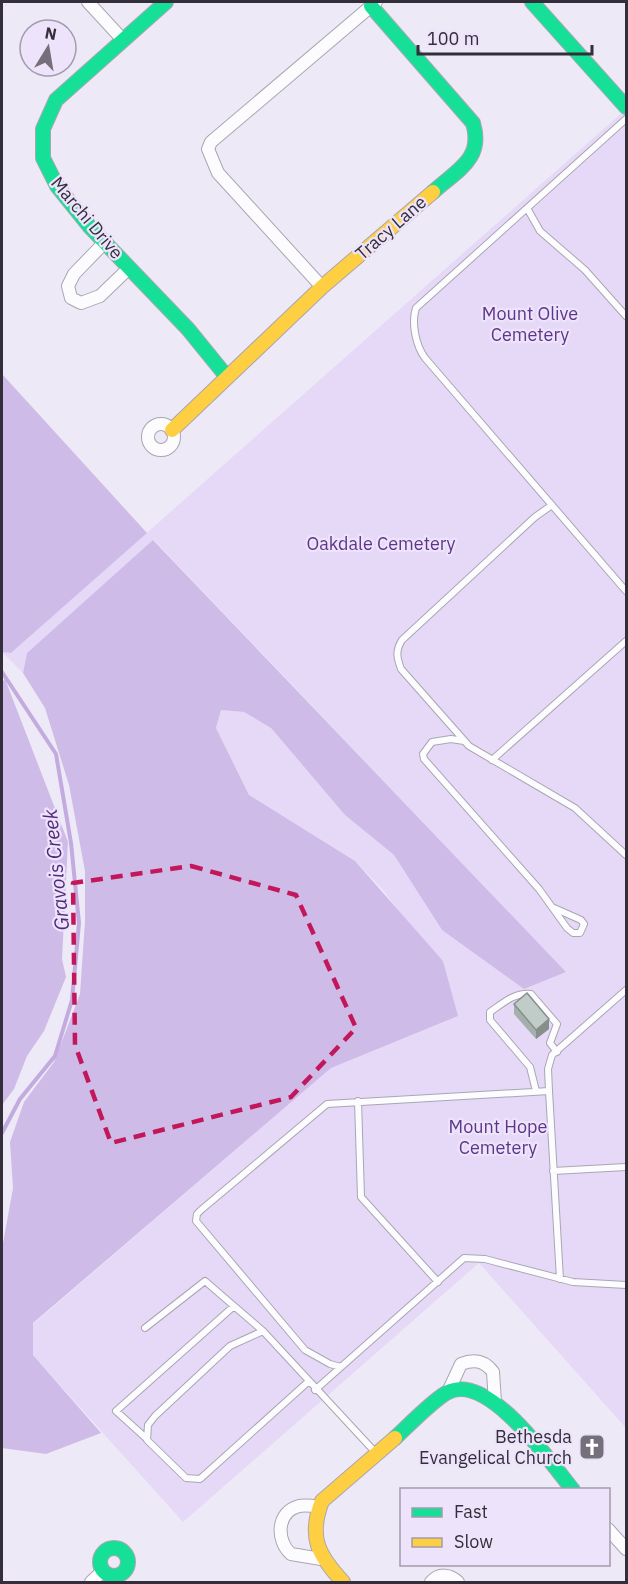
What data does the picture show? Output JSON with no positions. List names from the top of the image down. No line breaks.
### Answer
{"streets":{"street":["Marchi Drive","Tracy Lane"]},"crossings":[["Marchi Drive","Tracy Lane"]],"water":["Gravois Creek"],"parks":["Mount Olive Cemetery","Oakdale Cemetery","Mount Hope Cemetery"],"places":{"church":["Bethesda Evangelical Church"]},"legend":["Fast","Slow"],"scale_bar":"100 m","north":"top"}
